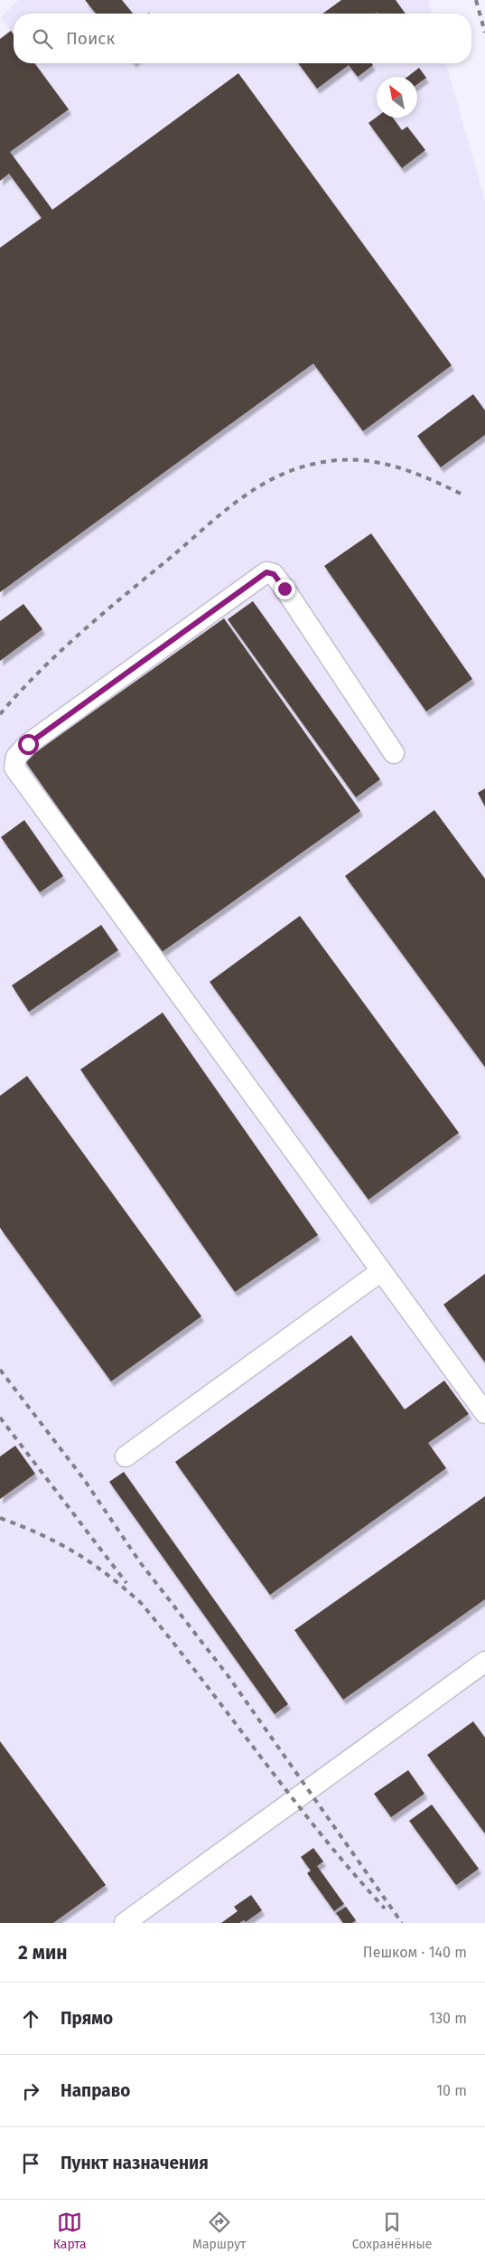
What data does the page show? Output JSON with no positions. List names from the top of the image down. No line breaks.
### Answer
{"north":"top left","page":{"search":"Поиск","heading":["2 мин","Пешком · 140 m"],"list":[["Прямо","130 m"],["Направо","10 m"],"Пункт назначения"],"nav":["Карта","Маршрут","Сохранённые"]}}
